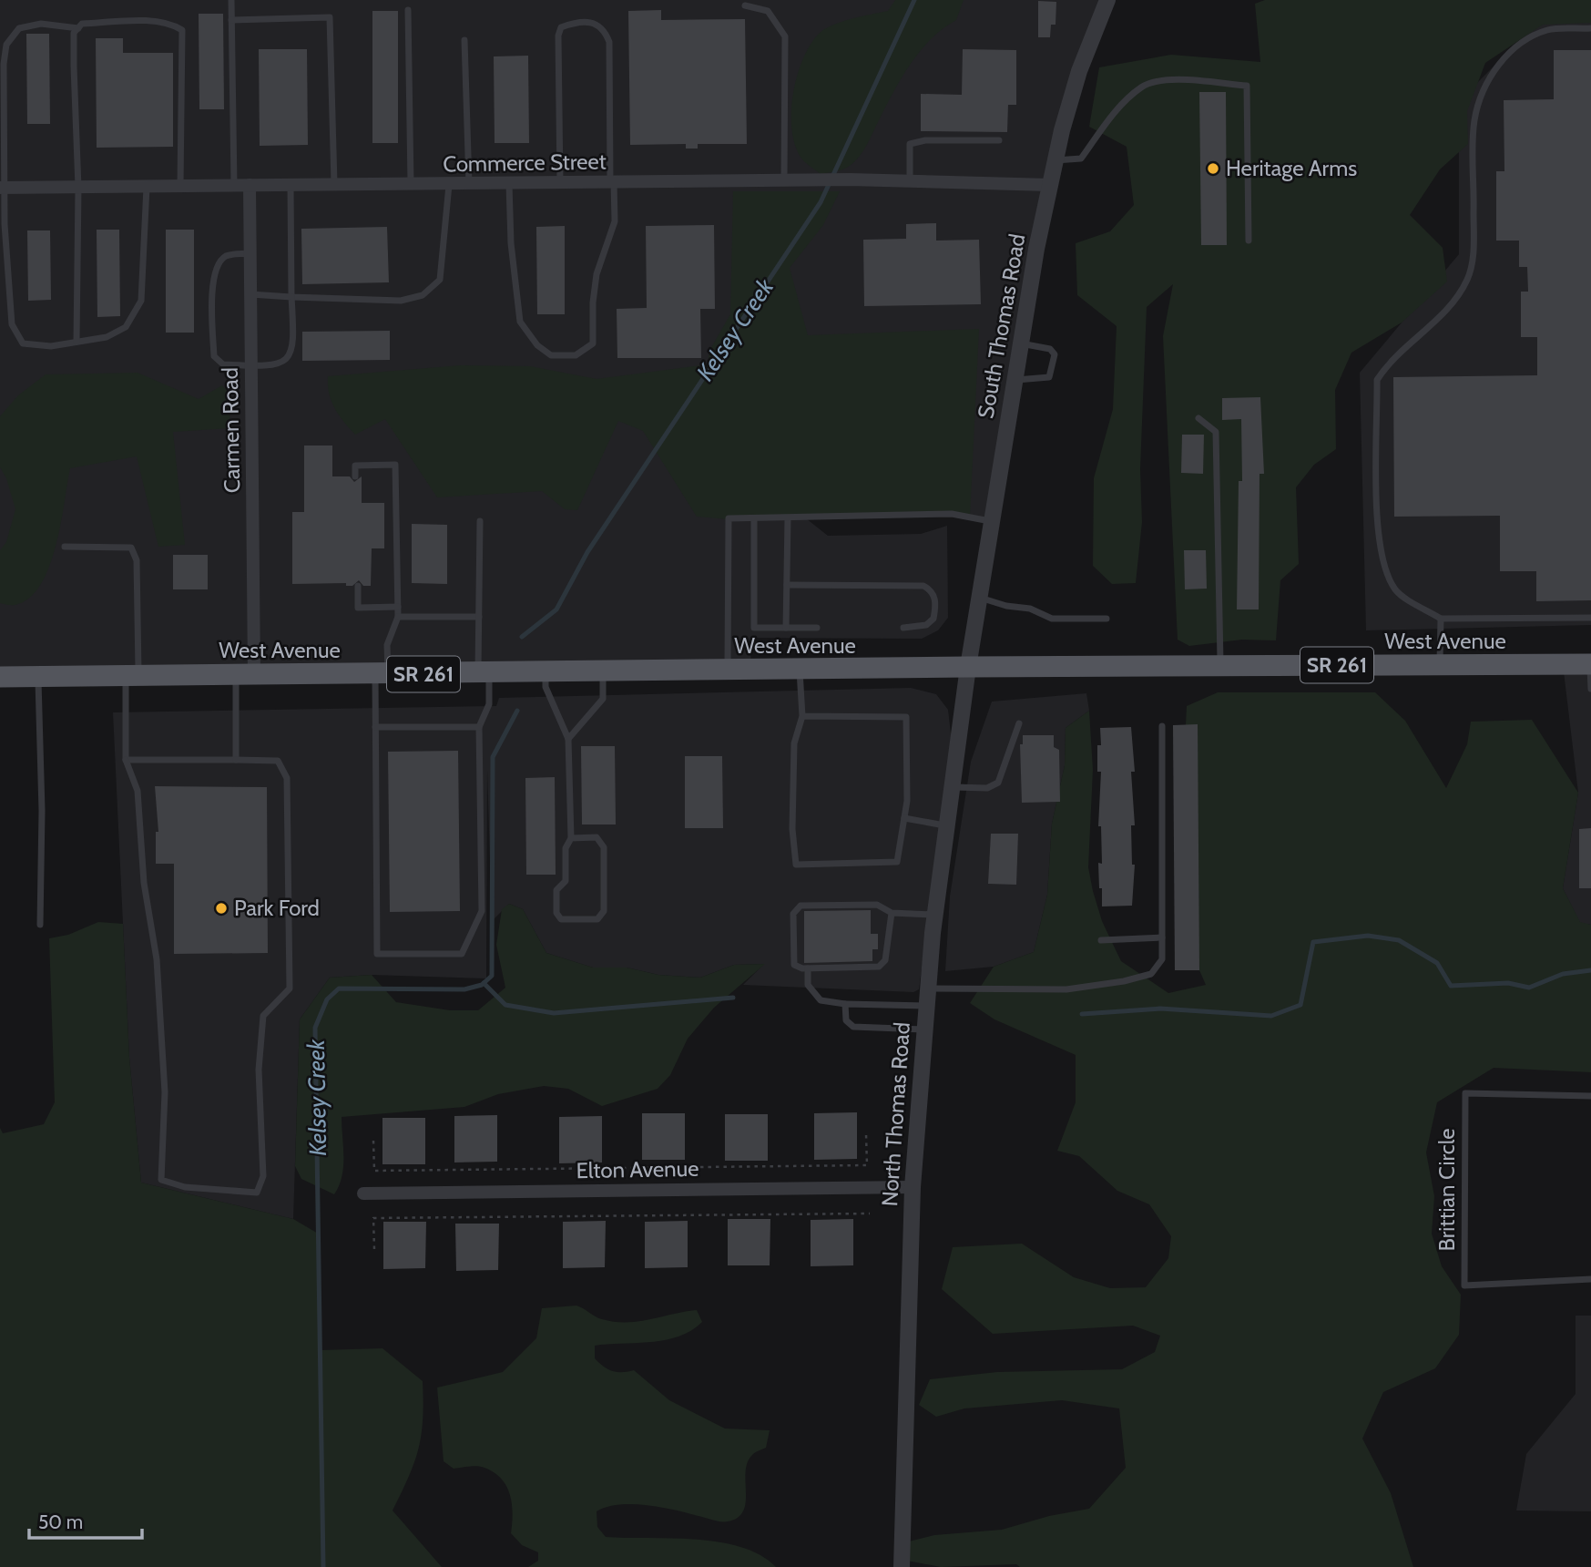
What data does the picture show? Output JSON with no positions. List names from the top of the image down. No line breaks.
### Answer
{"streets":{"main road":["West Avenue","SR 261"],"street":["Commerce Street","South Thomas Road","Carmen Road","North Thomas Road","Elton Avenue"],"lane":["Brittian Circle"]},"crossings":[["Commerce Street","South Thomas Road"],["Commerce Street","Carmen Road"],["South Thomas Road","West Avenue"],["South Thomas Road","North Thomas Road"],["Carmen Road","West Avenue"],["West Avenue","North Thomas Road"],["North Thomas Road","Elton Avenue"]],"water":["Kelsey Creek"],"places":["Heritage Arms","Park Ford"],"scale_bar":"50 m"}
